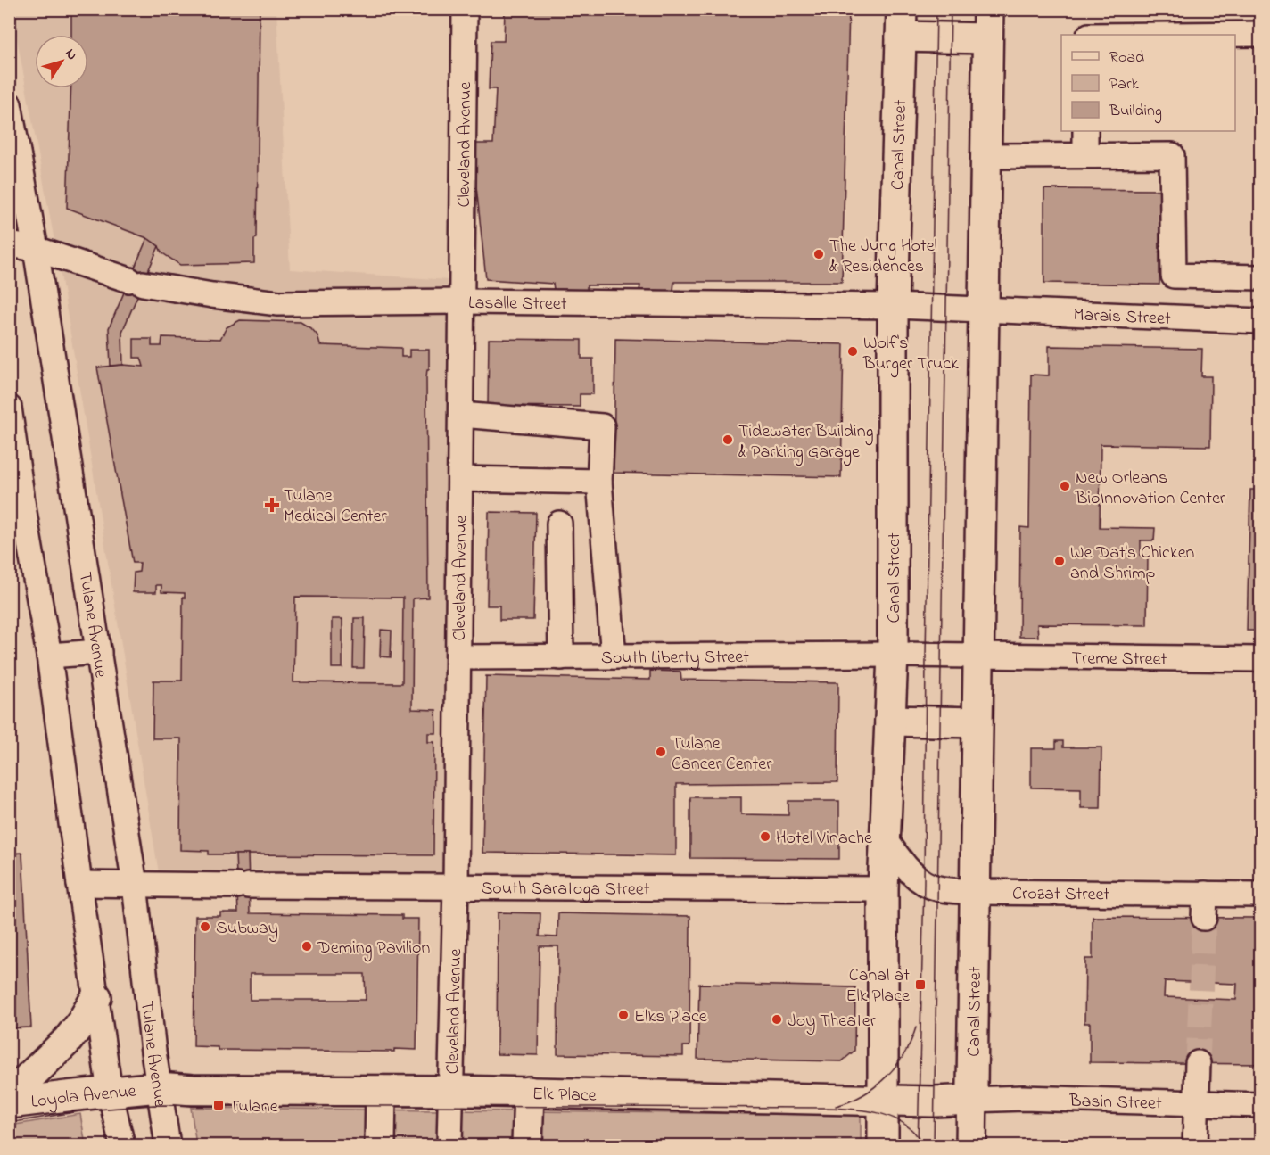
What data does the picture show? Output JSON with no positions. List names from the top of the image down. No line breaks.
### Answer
{"streets":{"main road":["Canal Street","Elk Place","Loyola Avenue"],"street":["Cleveland Avenue","Lasalle Street","Marais Street","Tulane Avenue","South Liberty Street","Treme Street","South Saratoga Street","Crozat Street","Basin Street"]},"crossings":[["Cleveland Avenue","Lasalle Street"],["Cleveland Avenue","South Liberty Street"],["Cleveland Avenue","South Saratoga Street"],["Cleveland Avenue","Elk Place"],["Canal Street","Lasalle Street"],["Canal Street","Marais Street"],["Canal Street","South Liberty Street"],["Canal Street","Treme Street"],["Canal Street","South Saratoga Street"],["Canal Street","Crozat Street"],["Canal Street","Elk Place"],["Canal Street","Basin Street"],["Lasalle Street","Marais Street"],["Lasalle Street","Tulane Avenue"],["Tulane Avenue","South Saratoga Street"],["Tulane Avenue","Elk Place"],["Tulane Avenue","Loyola Avenue"],["South Liberty Street","Treme Street"],["Elk Place","Loyola Avenue"],["Elk Place","Basin Street"]],"places":{"other":["The Jung Hotel & Residences","Wolf's Burger Truck","Tidewater Building & Parking Garage","New Orleans BioInnovation Center","We Dat's Chicken and Shrimp","Tulane Cancer Center","Hotel Vinache","Subway","Deming Pavilion","Elks Place","Joy Theater"],"health":["Tulane Medical Center"],"transit":["Canal at Elk Place","Tulane"]},"legend":["Road","Park","Building"],"north":"top right"}
